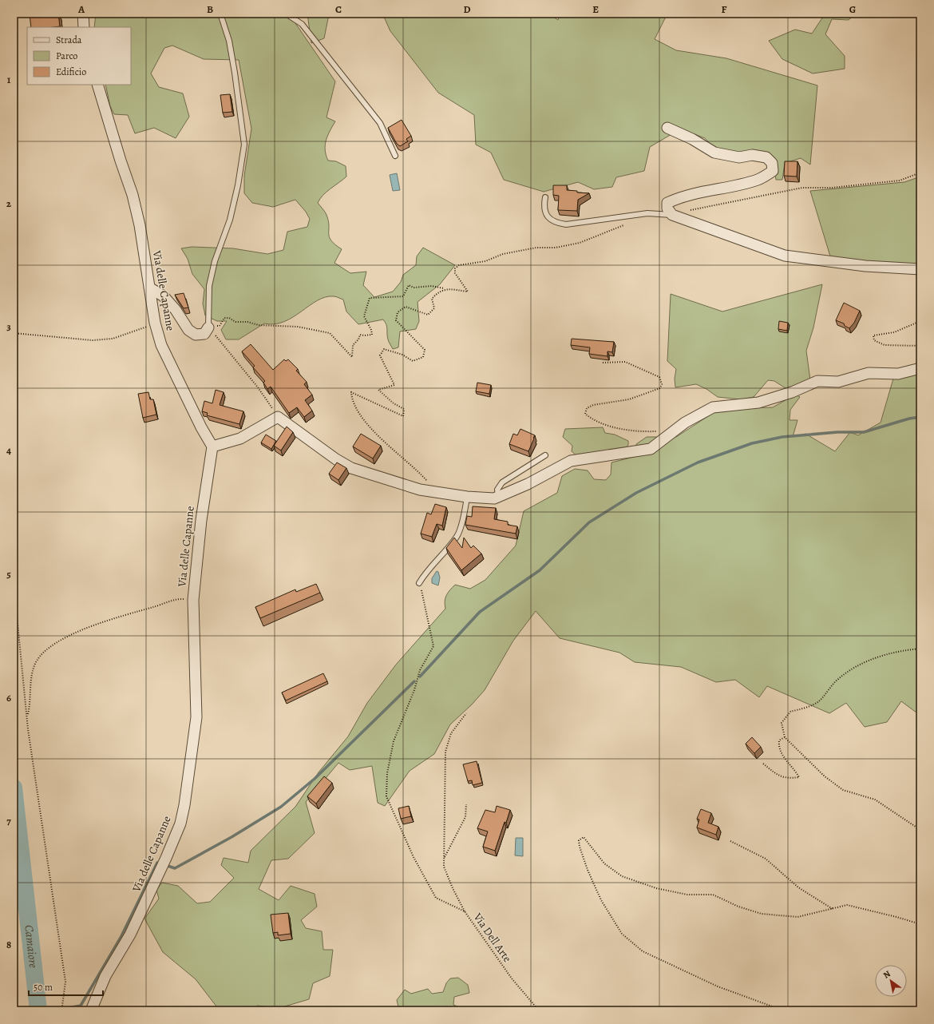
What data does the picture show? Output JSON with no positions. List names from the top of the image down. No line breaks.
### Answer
{"streets":{"street":["Via delle Capanne"],"path":["Via Dell Arte"]},"water":["Camaiore"],"legend":["Strada","Parco","Edificio"],"scale_bar":"50 m","north":"top left","grid":{"columns":["A","B","C","D","E","F","G"],"rows":["1","2","3","4","5","6","7","8"]}}
